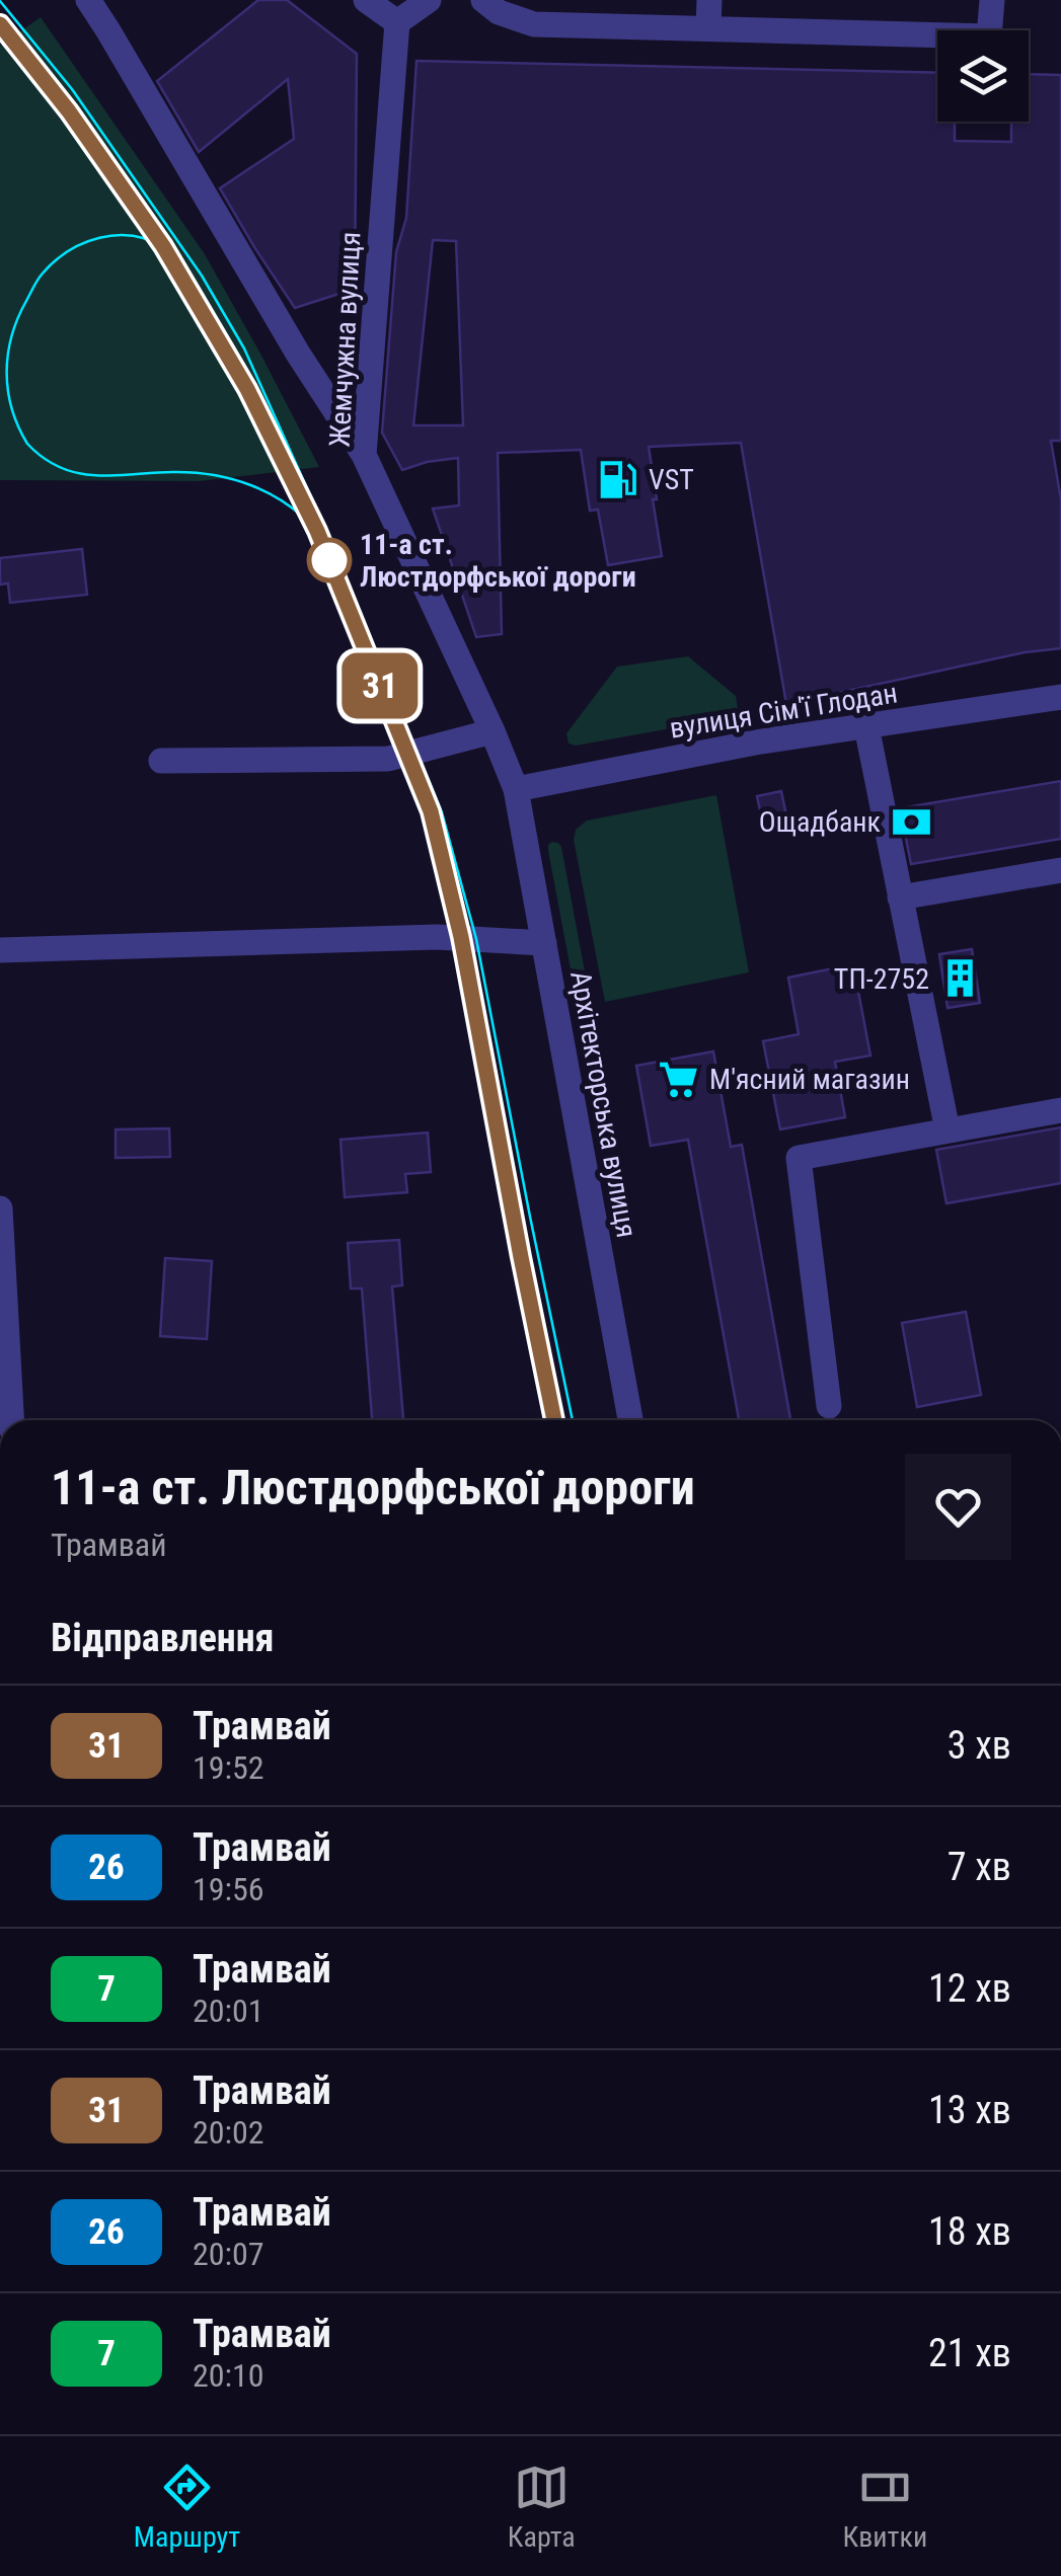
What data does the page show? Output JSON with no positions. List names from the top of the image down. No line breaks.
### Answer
{"streets":{"street":["Жемчужна вулиця","вулиця Сім'ї Глодан","Архітекторська вулиця"]},"crossings":[["Жемчужна вулиця","вулиця Сім'ї Глодан"],["Жемчужна вулиця","Архітекторська вулиця"],["вулиця Сім'ї Глодан","Архітекторська вулиця"]],"places":{"fuel station":["VST"],"other":["11-а ст. Люстдорфської дороги"],"bank":["Ощадбанк"],"building":["ТП-2752"],"supermarket":["М'ясний магазин"]},"lines":["tram line 31"],"page":{"on_map":"31","heading":[["11-а ст. Люстдорфської дороги","Трамвай"],"Відправлення"],"list":[{"mark":"31","name":"Трамвай","note":"19:52","value":"3 хв"},{"mark":"26","name":"Трамвай","note":"19:56","value":"7 хв"},{"mark":"7","name":"Трамвай","note":"20:01","value":"12 хв"},{"mark":"31","name":"Трамвай","note":"20:02","value":"13 хв"},{"mark":"26","name":"Трамвай","note":"20:07","value":"18 хв"},{"mark":"7","name":"Трамвай","note":"20:10","value":"21 хв"}],"tabs":["Маршрут","Карта","Квитки"]}}
